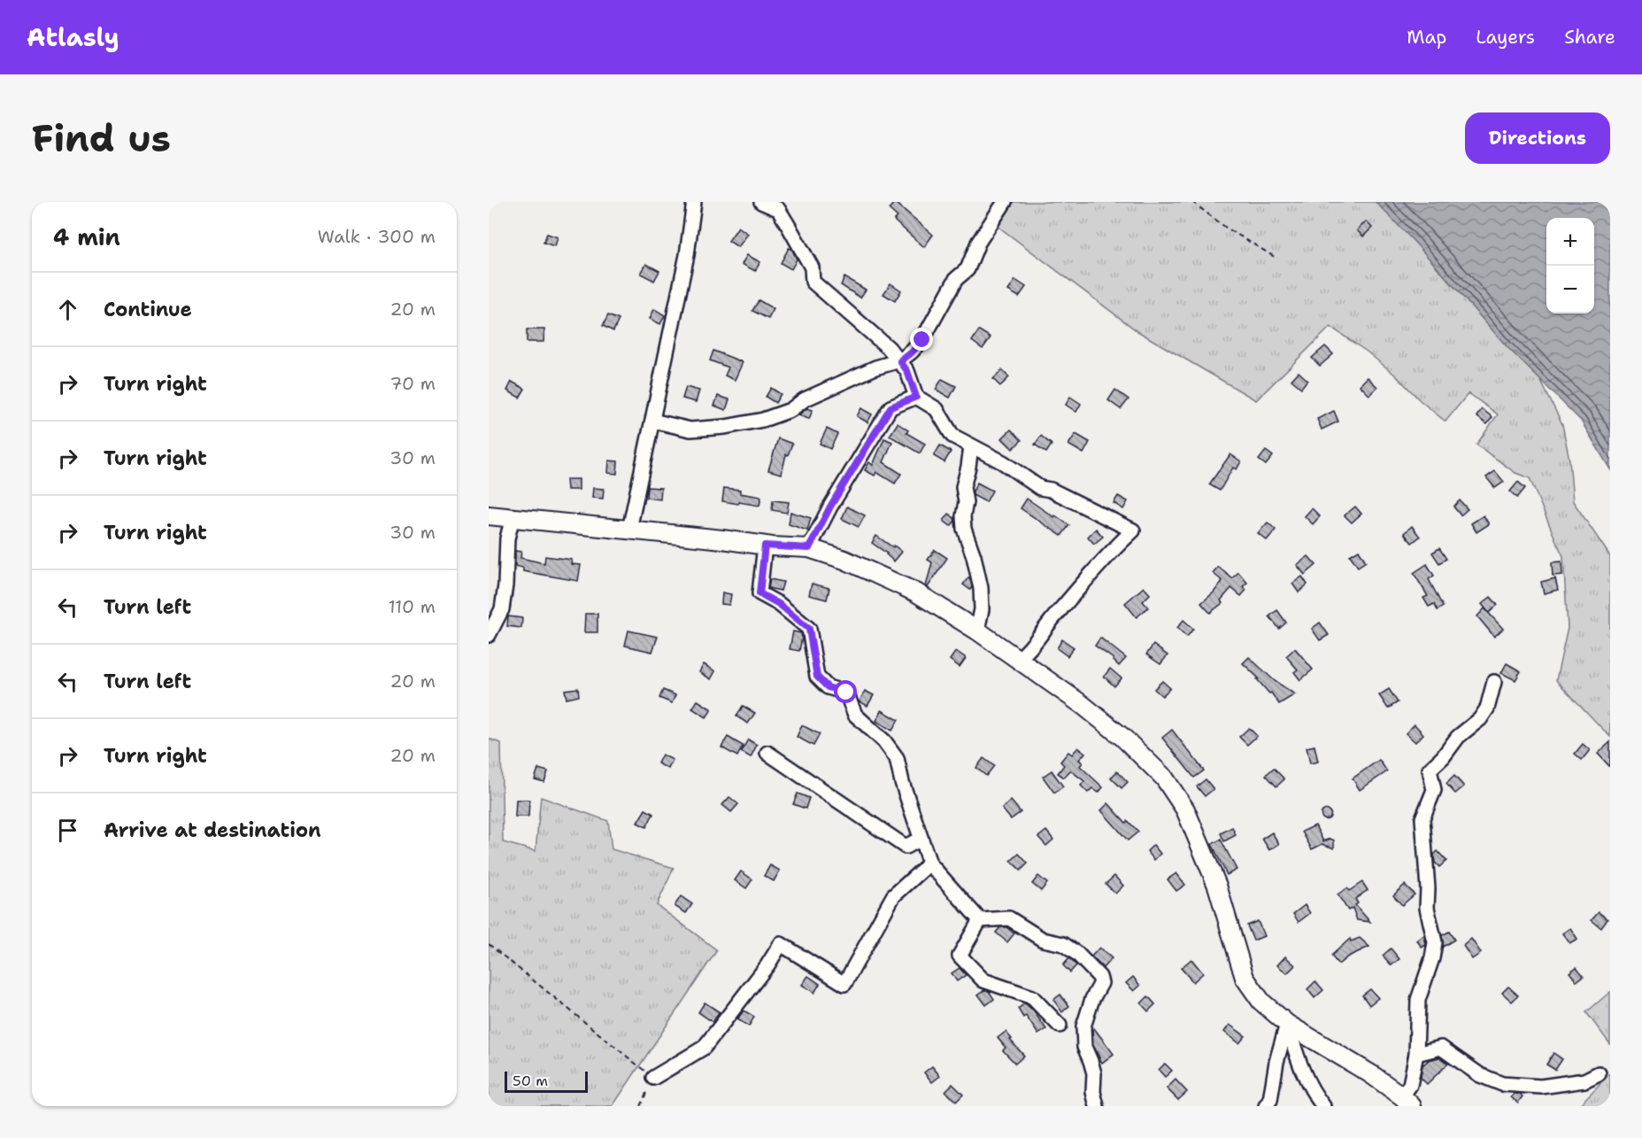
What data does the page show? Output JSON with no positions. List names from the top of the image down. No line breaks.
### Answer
{"scale_bar":"50 m","page":{"header":"Atlasly","nav":["Map","Layers","Share"],"buttons":"Directions","title":"Find us","heading":["4 min","Walk · 300 m"],"map_buttons":["+","−"],"list":[["Continue","20 m"],["Turn right","70 m"],["Turn right","30 m"],["Turn right","30 m"],["Turn left","110 m"],["Turn left","20 m"],["Turn right","20 m"],"Arrive at destination"],"scale":"50 m"}}
